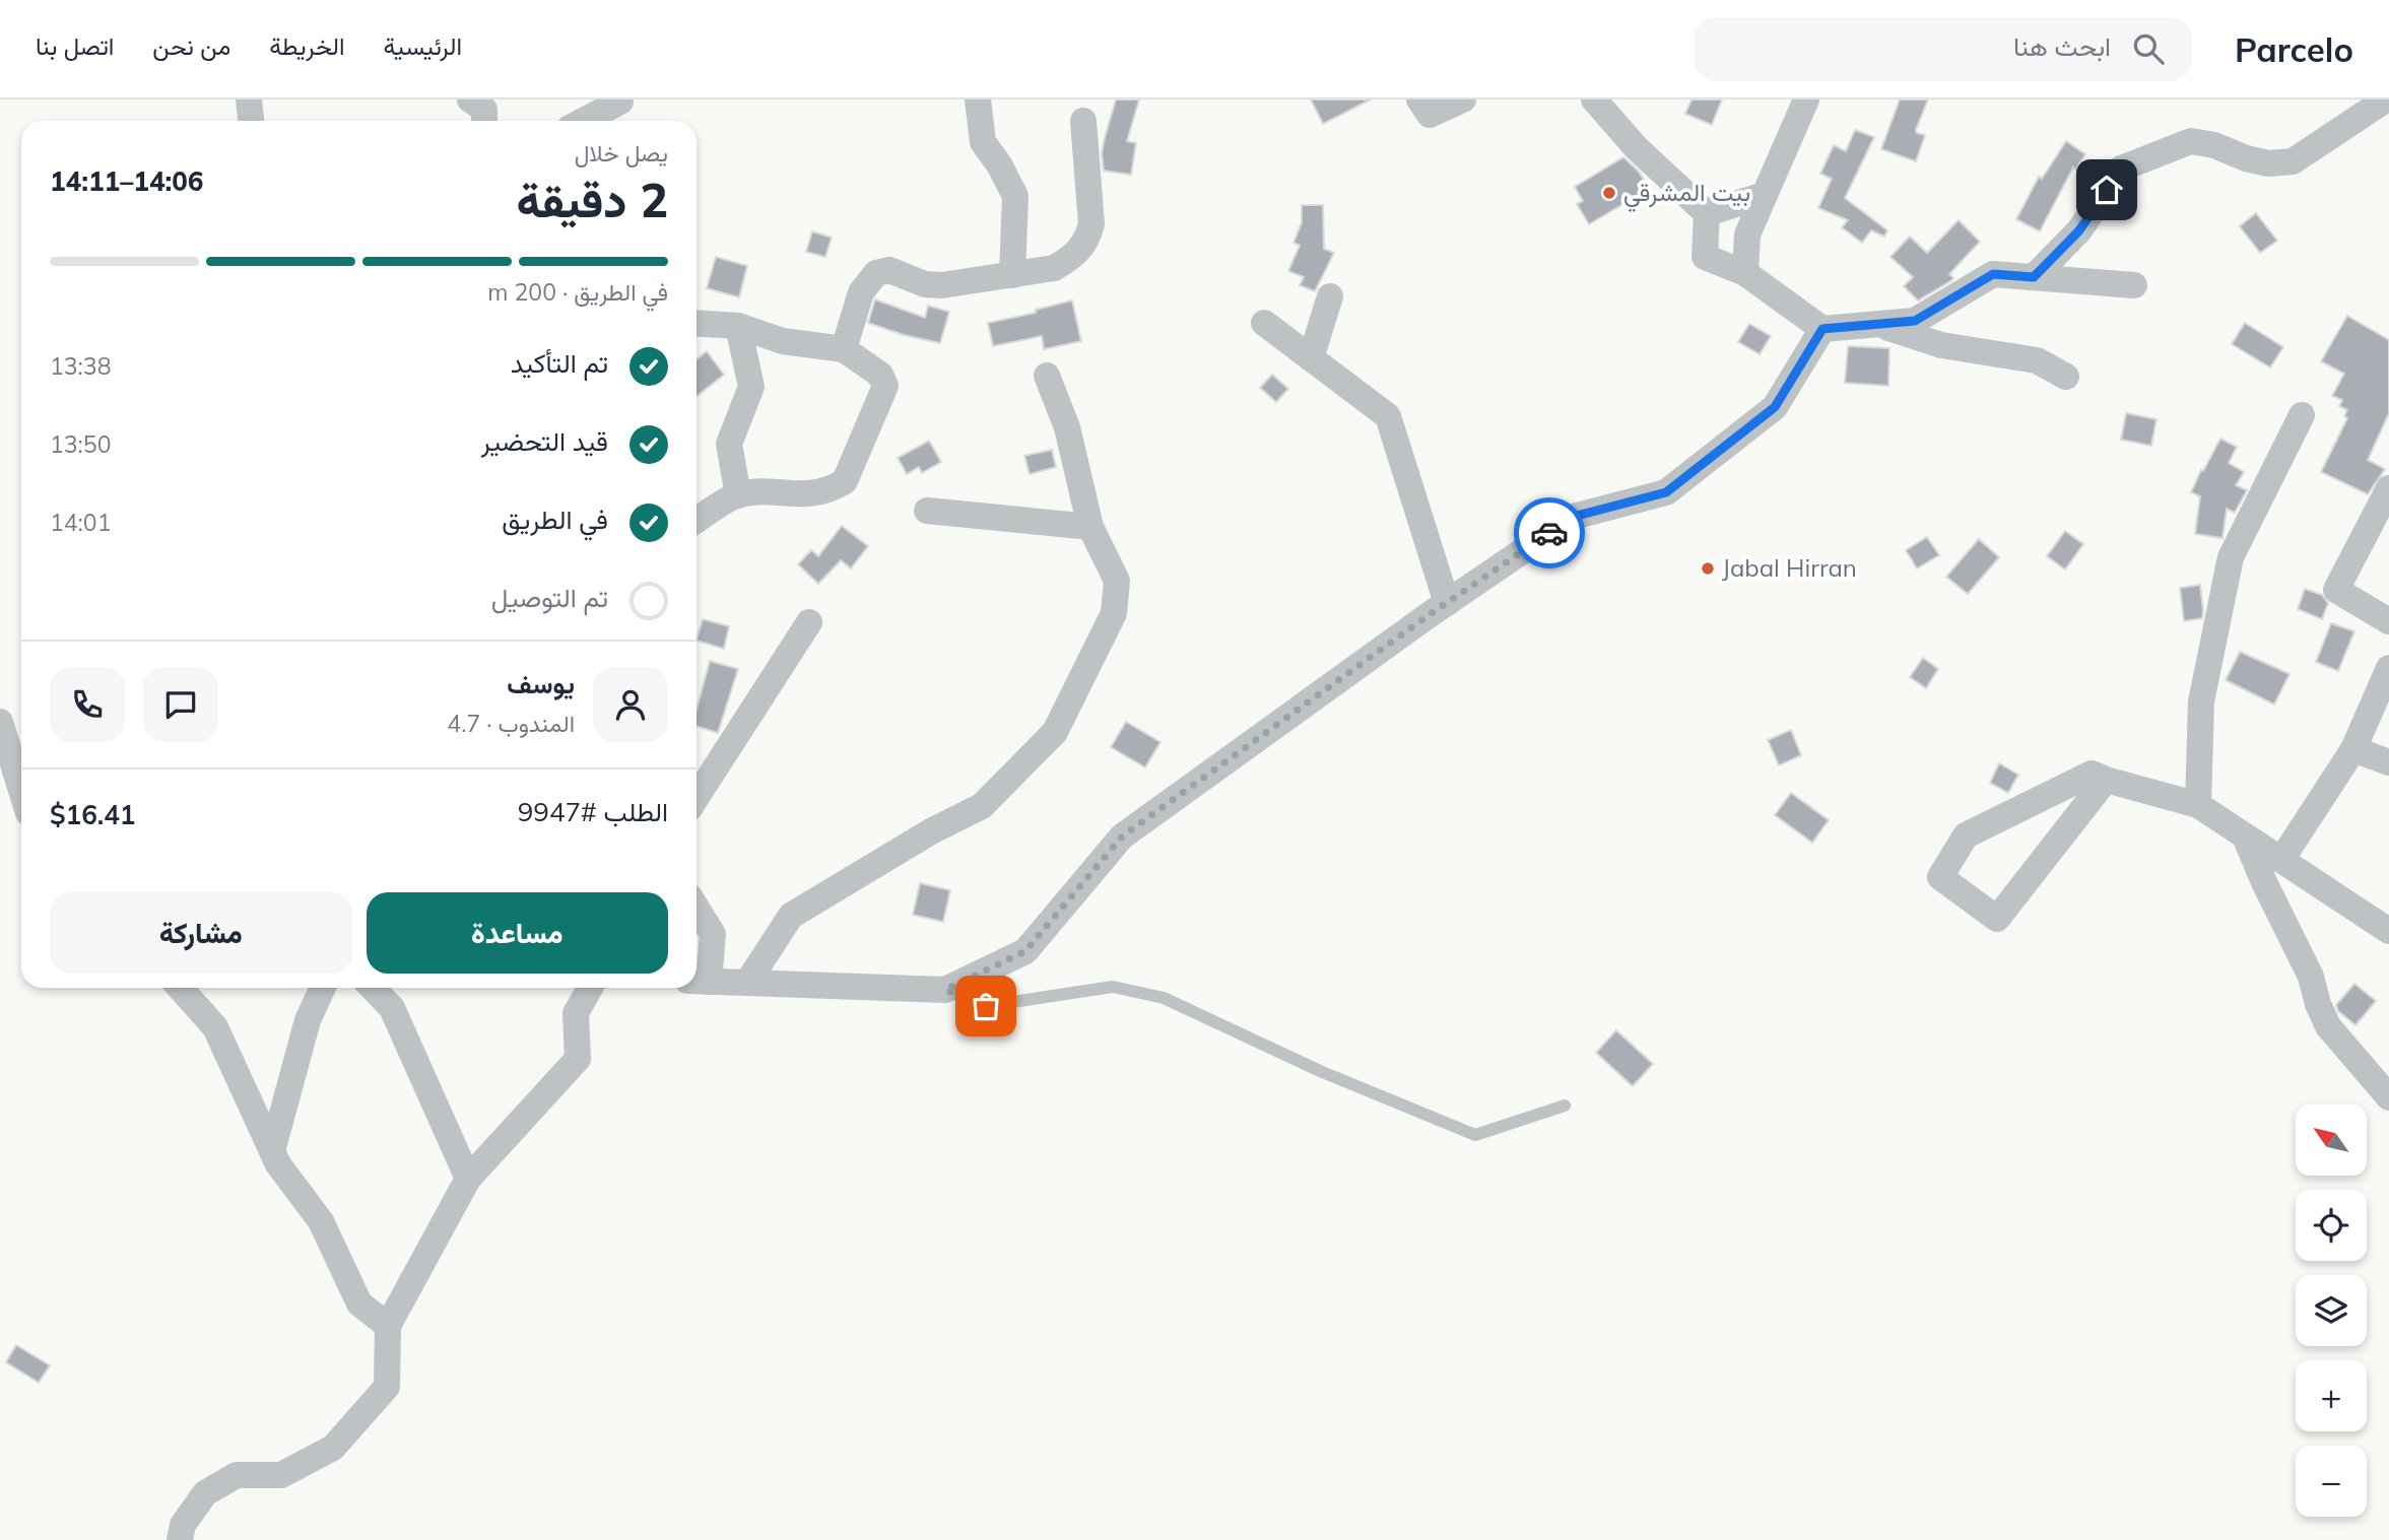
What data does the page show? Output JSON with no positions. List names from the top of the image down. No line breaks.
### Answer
{"places":["بيت المشرقي","Jabal Hirran"],"north":"top left","page":{"header":"Parcelo","search":"ابحث هنا","nav":["الرئيسية","الخريطة","من نحن","اتصل بنا"],"heading":["2 دقيقة","يصل خلال","14:06–14:11"],"panel":["يوسف","المندوب · 4.7","الطلب #9947","$16.41"],"bar":"في الطريق · 200 m","list":[["تم التأكيد","13:38"],["قيد التحضير","13:50"],["في الطريق","14:01"],"تم التوصيل"],"buttons":["مساعدة","مشاركة"],"map_buttons":["+","−"]}}
